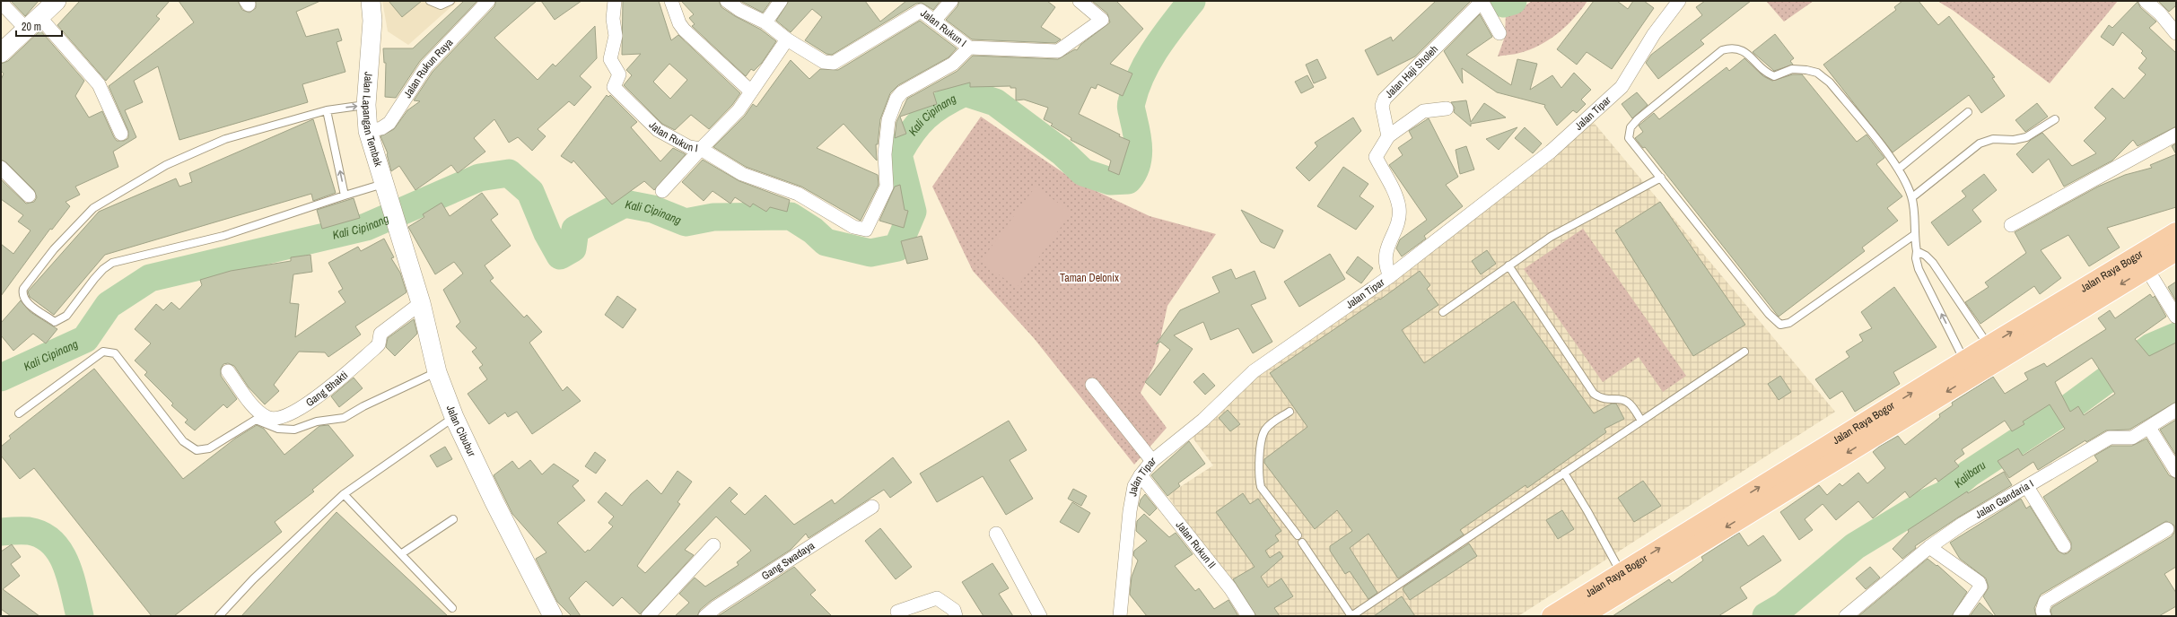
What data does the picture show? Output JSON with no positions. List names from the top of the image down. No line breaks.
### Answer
{"streets":{"highway":["Jalan Raya Bogor"],"street":["Jalan Rukun I","Jalan Rukun Raya","Jalan Haji Sholeh","Jalan Tipar","Jalan Lapangan Tembak","Gang Bhakti","Jalan Cibubur","Jalan Gandaria I","Jalan Rukun II","Gang Swadaya"]},"crossings":[["Jalan Rukun Raya","Jalan Lapangan Tembak"],["Jalan Tipar","Jalan Rukun II"],["Jalan Lapangan Tembak","Jalan Cibubur"],["Gang Bhakti","Jalan Cibubur"]],"water":["Kali Cipinang","Kalibaru"],"parks":["Taman Delonix"],"scale_bar":"20 m"}
